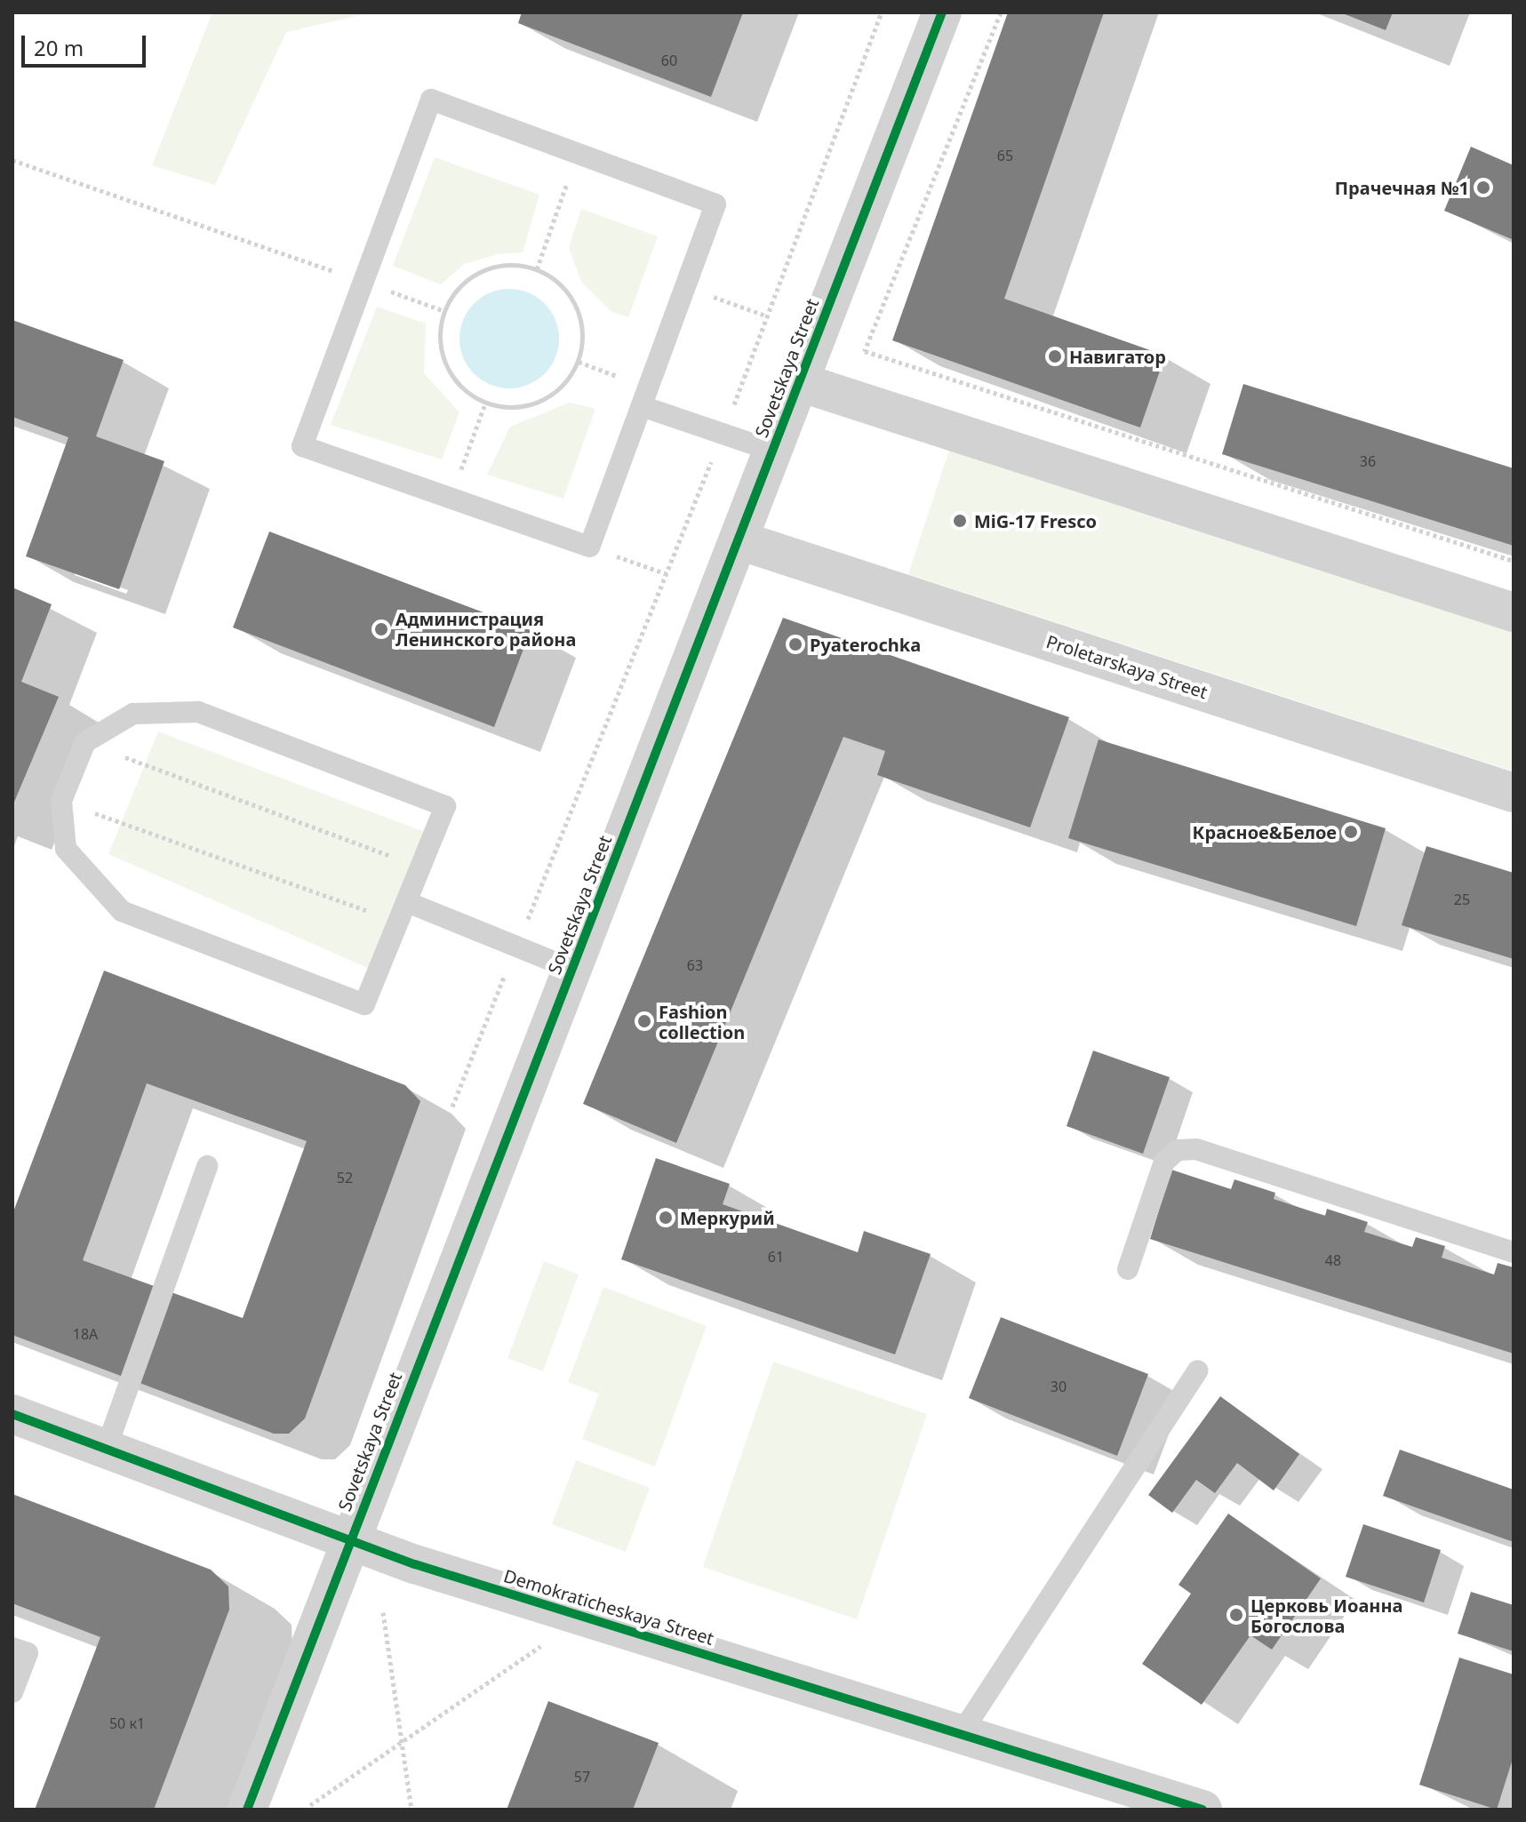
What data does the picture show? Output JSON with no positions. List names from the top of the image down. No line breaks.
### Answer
{"streets":{"street":["Sovetskaya Street","Proletarskaya Street","Demokraticheskaya Street"]},"crossings":[["Sovetskaya Street","Proletarskaya Street"],["Sovetskaya Street","Demokraticheskaya Street"]],"places":["Прачечная №1","Навигатор","MiG-17 Fresco","Администрация Ленинского района","Pyaterochka","Красное&Белое","Fashion collection","Меркурий","Церковь Иоанна Богослова"],"house_numbers":["60","65","36","25","63","52","61","48","18А","30","50 к1","57"],"scale_bar":"20 m"}
